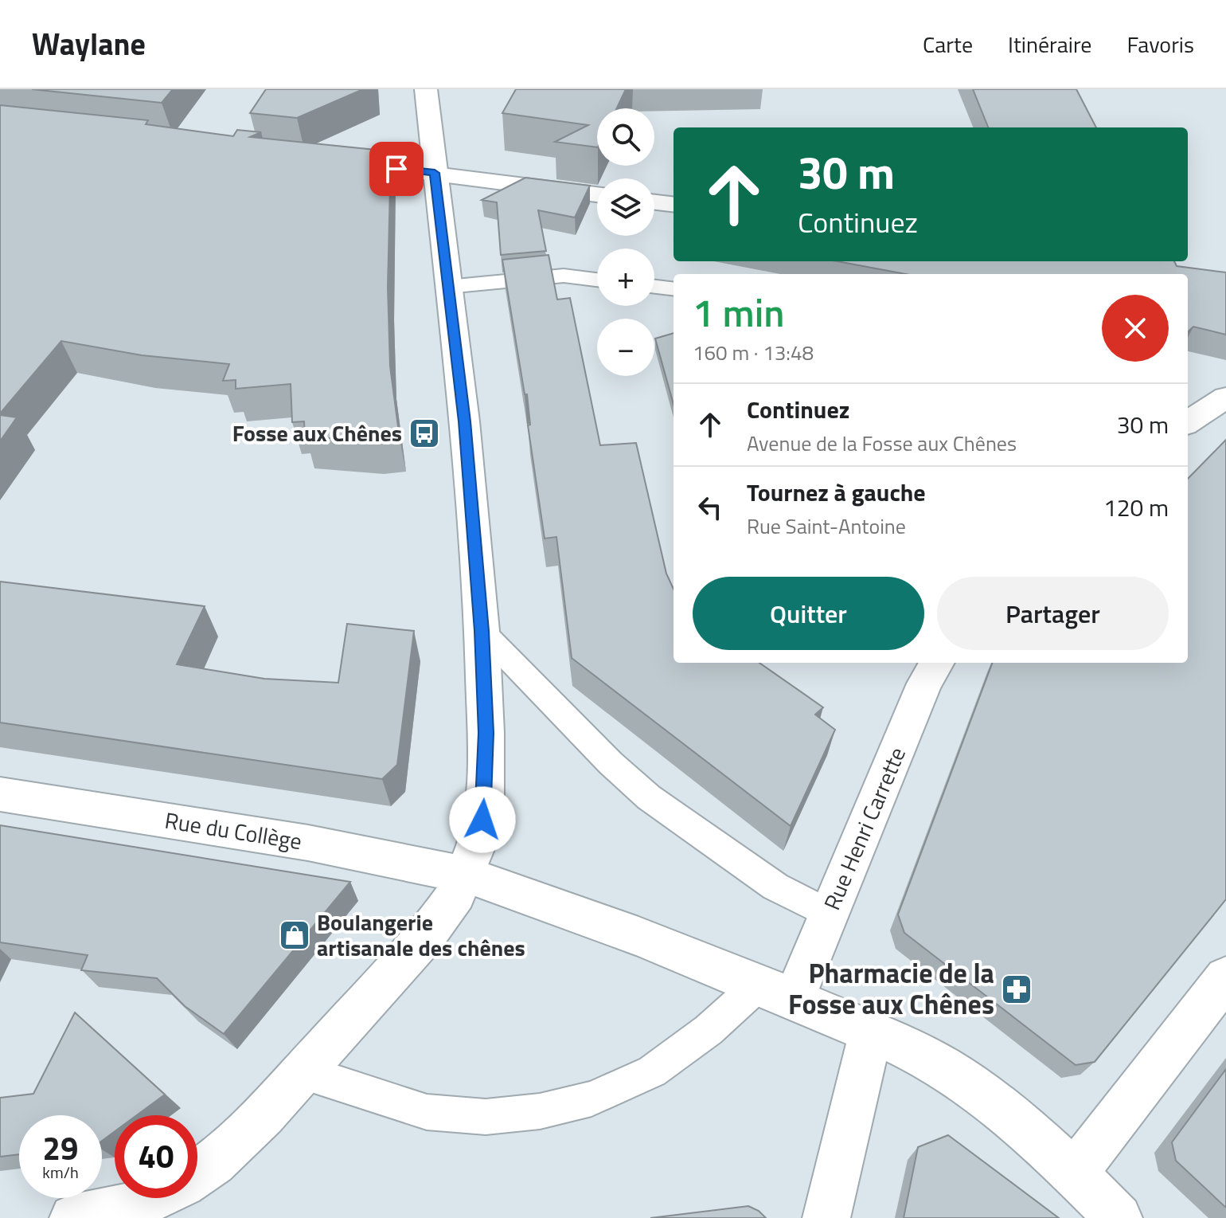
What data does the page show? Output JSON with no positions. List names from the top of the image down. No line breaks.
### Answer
{"streets":{"street":["Rue Henri Carrette","Rue du Collège"]},"crossings":[["Rue Henri Carrette","Rue du Collège"]],"places":{"bus stop":["Fosse aux Chênes"],"shop":["Boulangerie artisanale des chênes"],"pharmacy":["Pharmacie de la Fosse aux Chênes"]},"page":{"header":"Waylane","nav":["Carte","Itinéraire","Favoris"],"map_buttons":["+","−"],"turn":["30 m","Continuez"],"heading":["1 min","160 m · 13:48"],"list":[{"name":"Continuez","note":"Avenue de la Fosse aux Chênes","value":"30 m"},{"name":"Tournez à gauche","note":"Rue Saint-Antoine","value":"120 m"}],"buttons":["Quitter","Partager"],"speed":"29 km/h","limit":"40"}}
